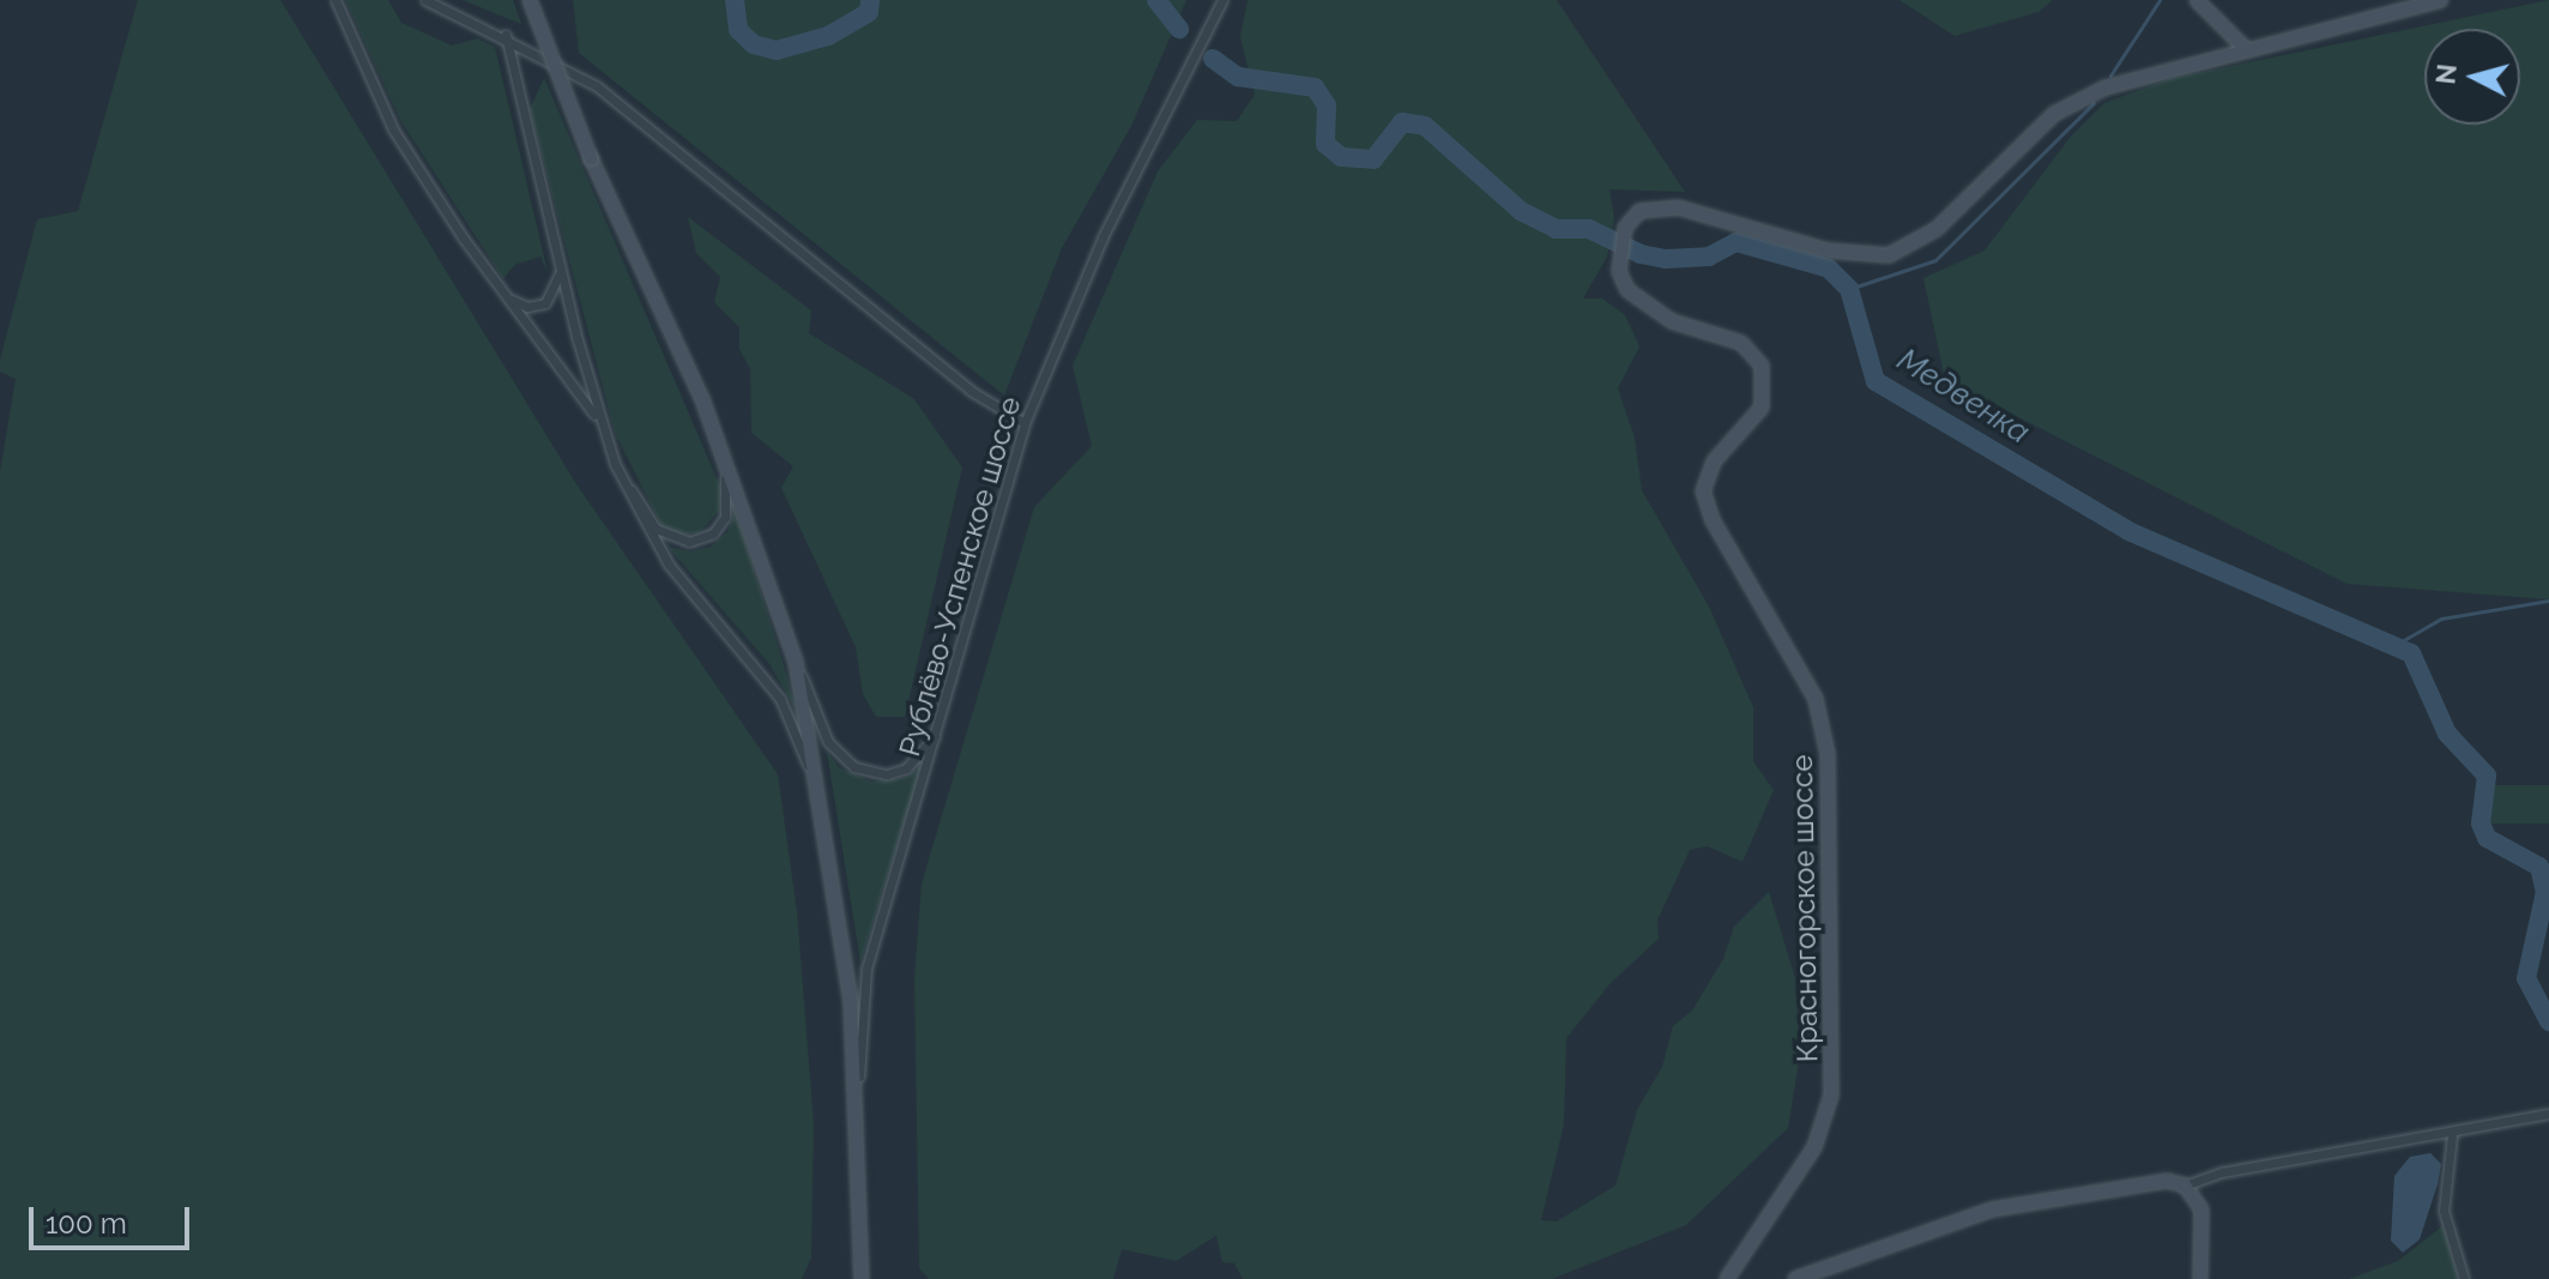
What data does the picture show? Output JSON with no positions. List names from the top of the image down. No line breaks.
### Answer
{"streets":{"main road":["Рублёво-Успенское шоссе","Красногорское шоссе"]},"water":["Медвенка"],"scale_bar":"100 m","north":"left"}
